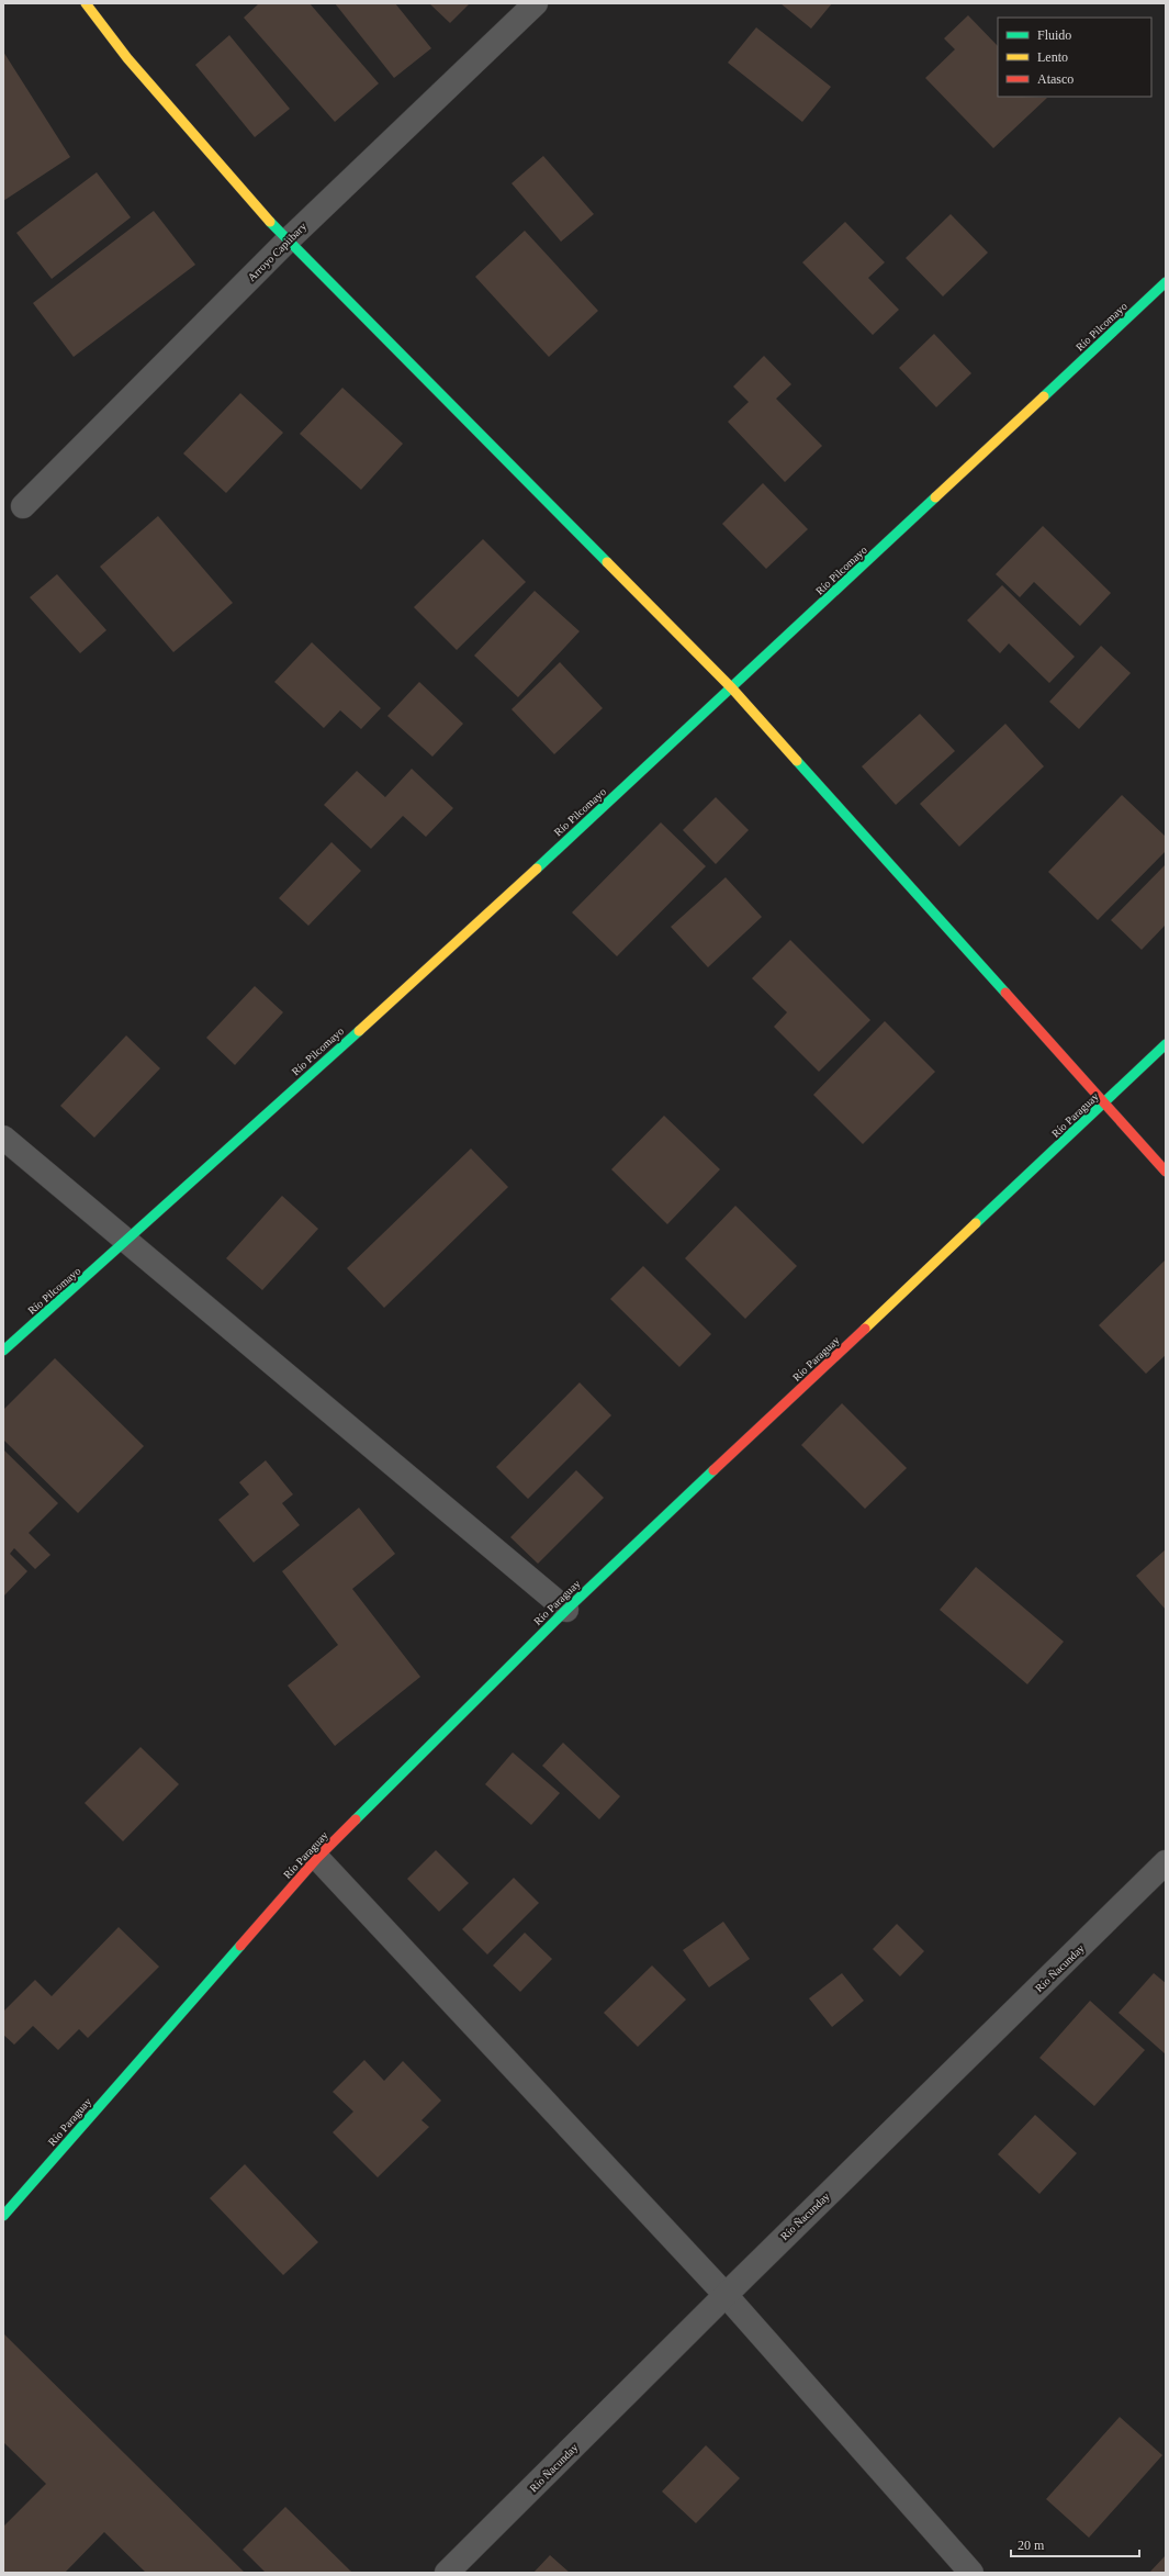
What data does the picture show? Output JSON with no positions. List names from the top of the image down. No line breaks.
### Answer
{"streets":{"street":["Arroyo Capiibary","Río Pilcomayo","Río Paraguay","Río Ñacunday"]},"legend":["Fluido","Lento","Atasco"],"scale_bar":"20 m"}
